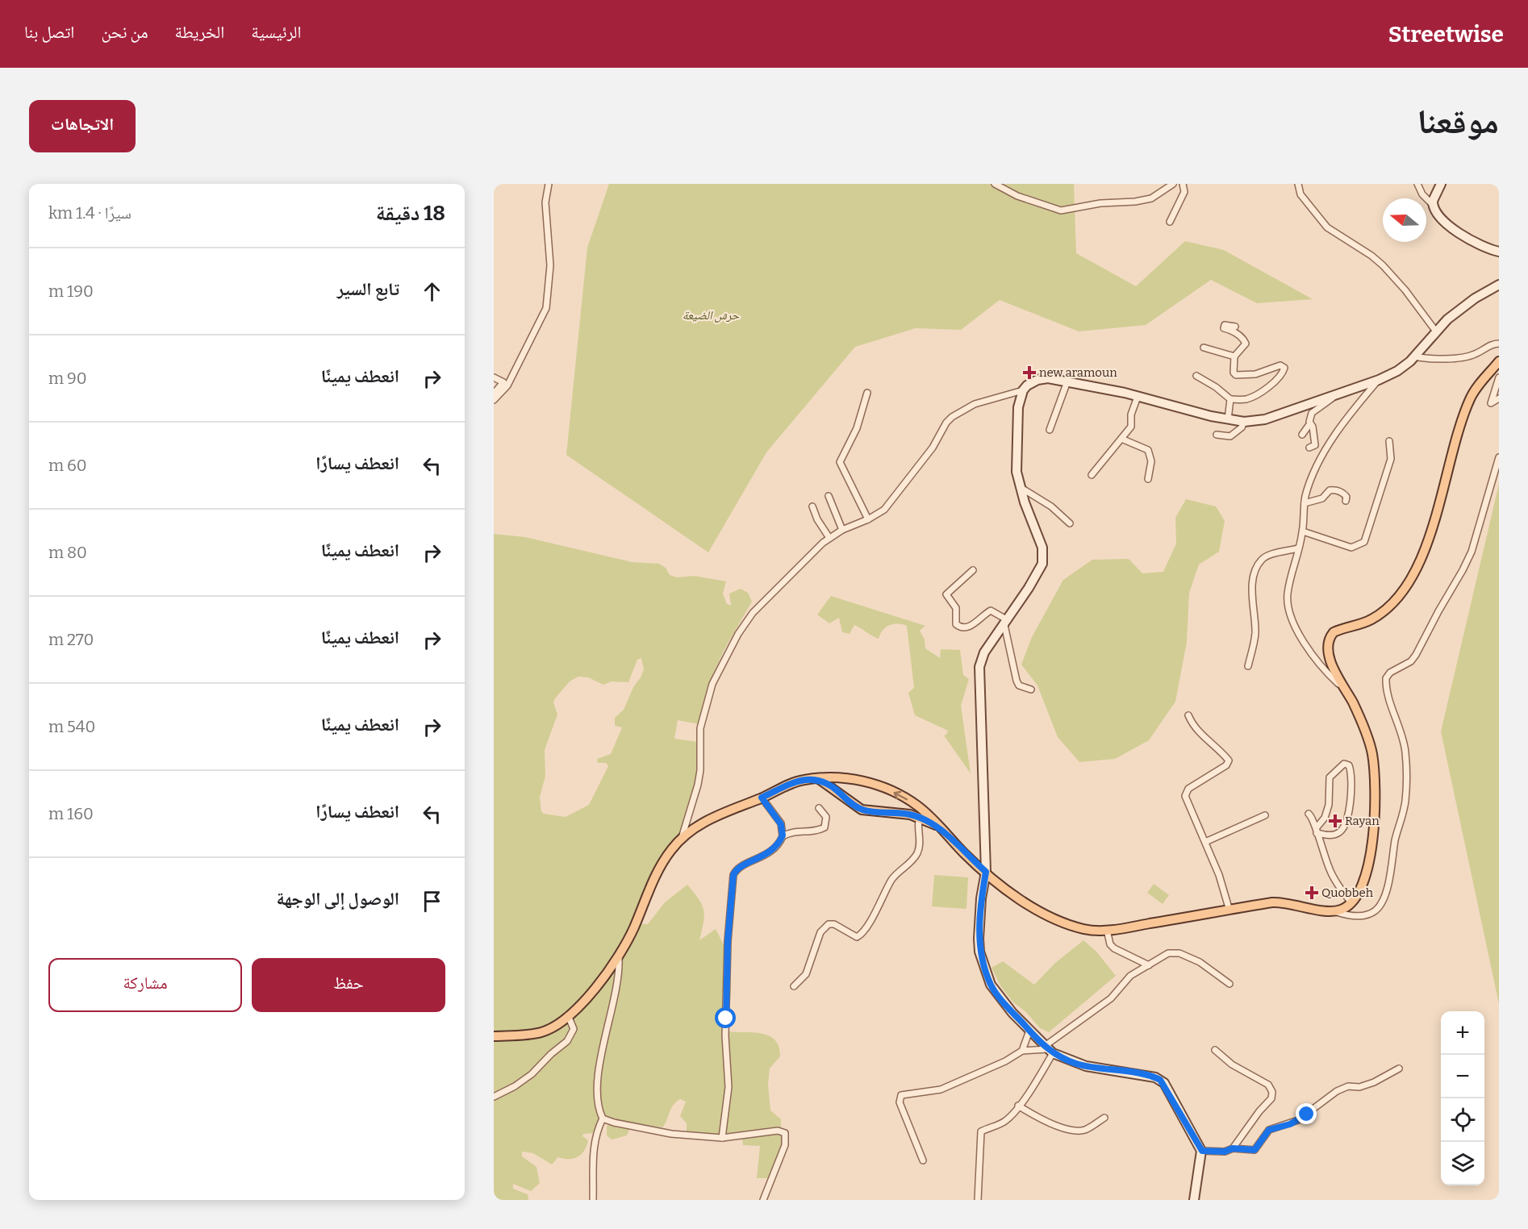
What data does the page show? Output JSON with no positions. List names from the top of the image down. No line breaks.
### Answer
{"parks":["حرش الضيعة"],"places":{"health":["new aramoun","Rayan","Quobbeh"]},"north":"left","page":{"header":"Streetwise","nav":["الرئيسية","الخريطة","من نحن","اتصل بنا"],"title":"موقعنا","buttons":["الاتجاهات",["حفظ","مشاركة"]],"heading":["18 دقيقة","سيرًا · 1.4 km"],"list":[["تابع السير","190 m"],["انعطف يمينًا","90 m"],["انعطف يسارًا","60 m"],["انعطف يمينًا","80 m"],["انعطف يمينًا","270 m"],["انعطف يمينًا","540 m"],["انعطف يسارًا","160 m"],"الوصول إلى الوجهة"],"map_buttons":["+","−"]}}
